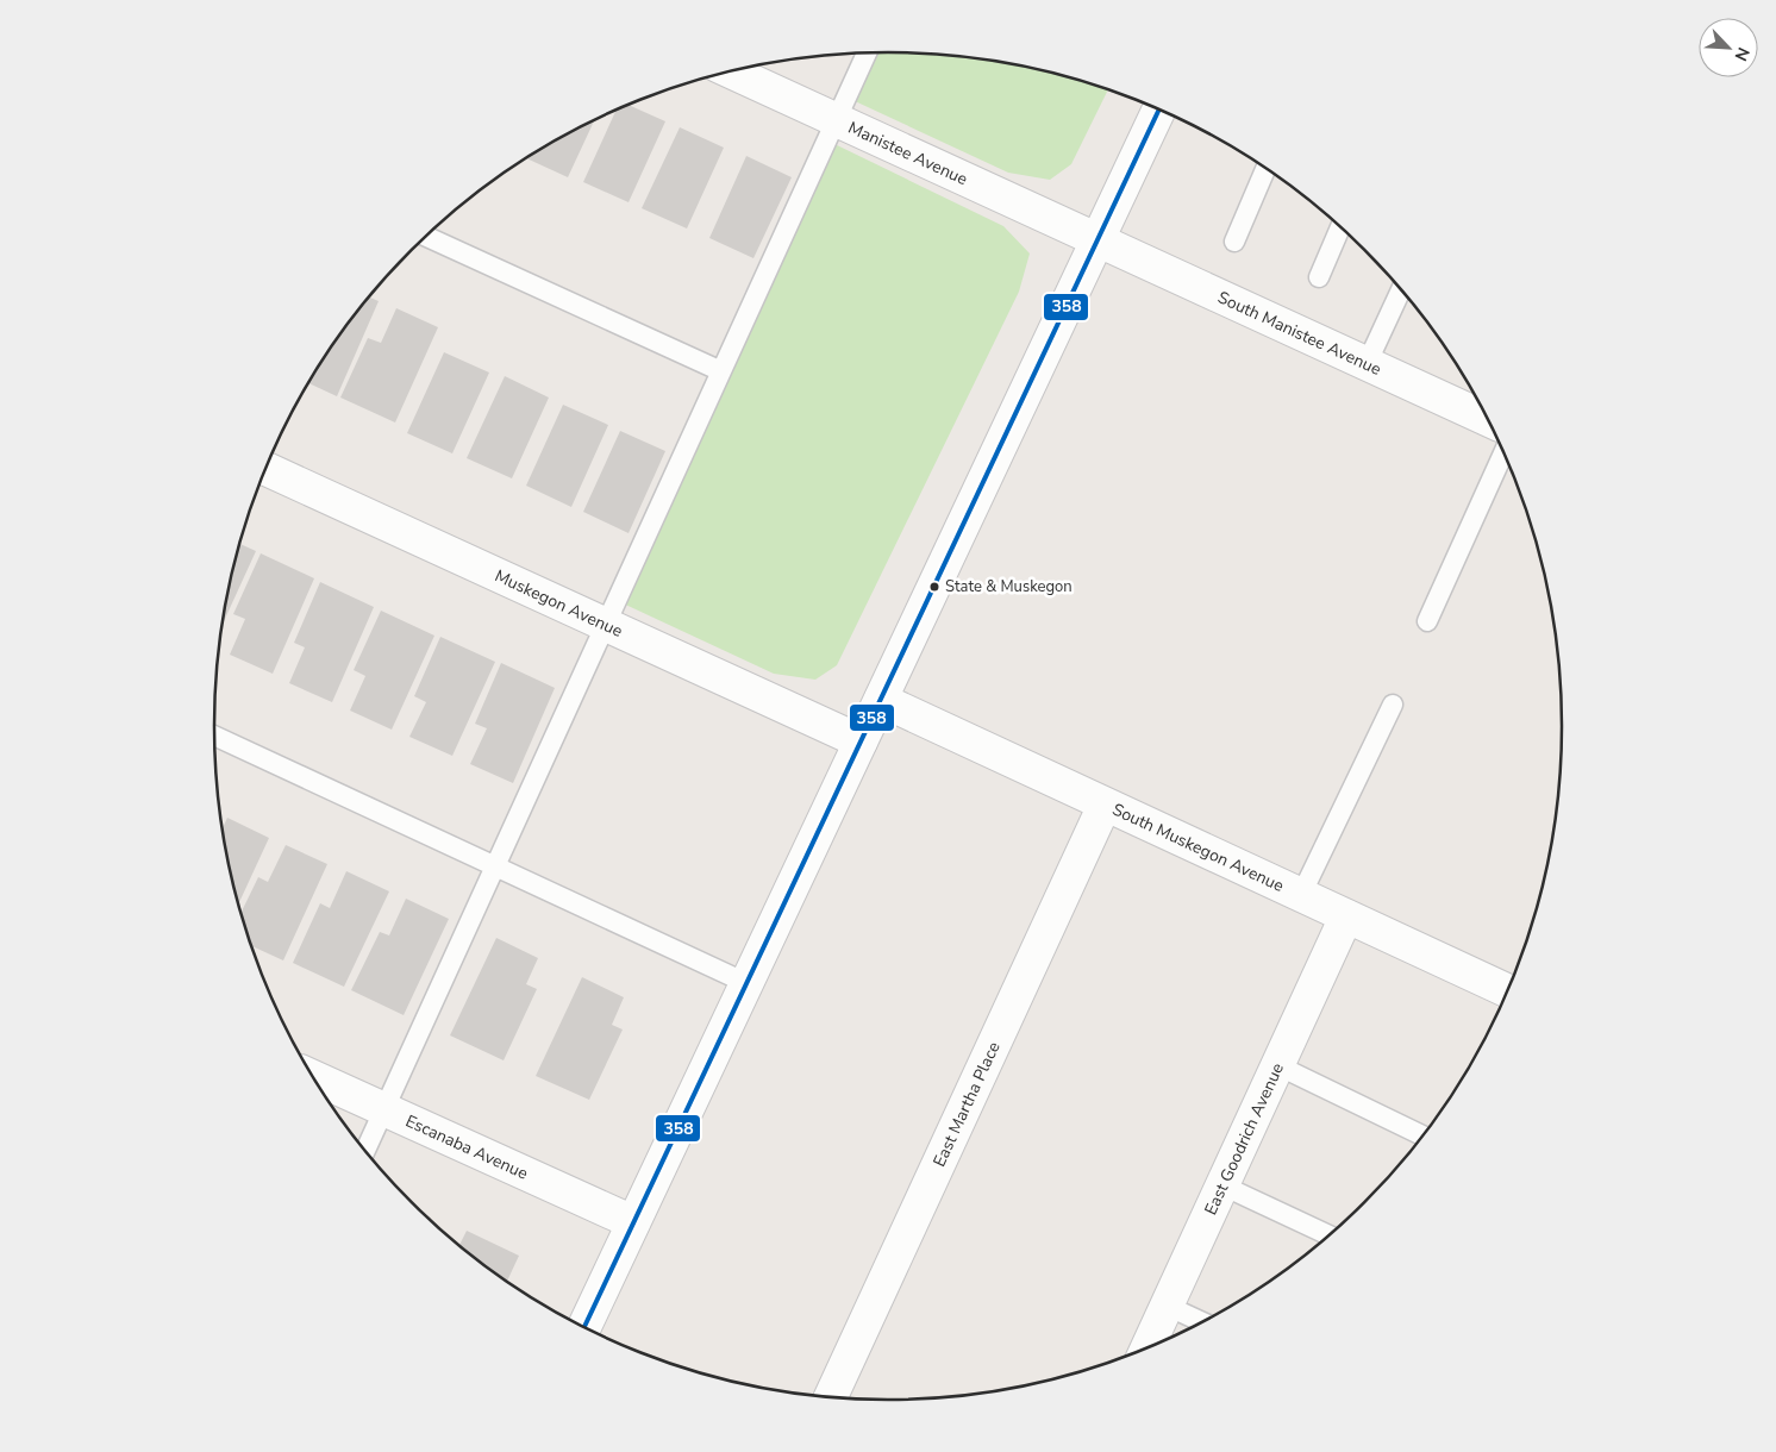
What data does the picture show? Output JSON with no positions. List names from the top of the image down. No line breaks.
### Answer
{"streets":{"street":["Manistee Avenue","South Manistee Avenue","Muskegon Avenue","South Muskegon Avenue","East Martha Place","East Goodrich Avenue","Escanaba Avenue"]},"crossings":[["Manistee Avenue","South Manistee Avenue"],["South Muskegon Avenue","East Martha Place"],["South Muskegon Avenue","East Goodrich Avenue"]],"places":["State & Muskegon"],"lines":["transit line 358"],"north":"bottom right"}
